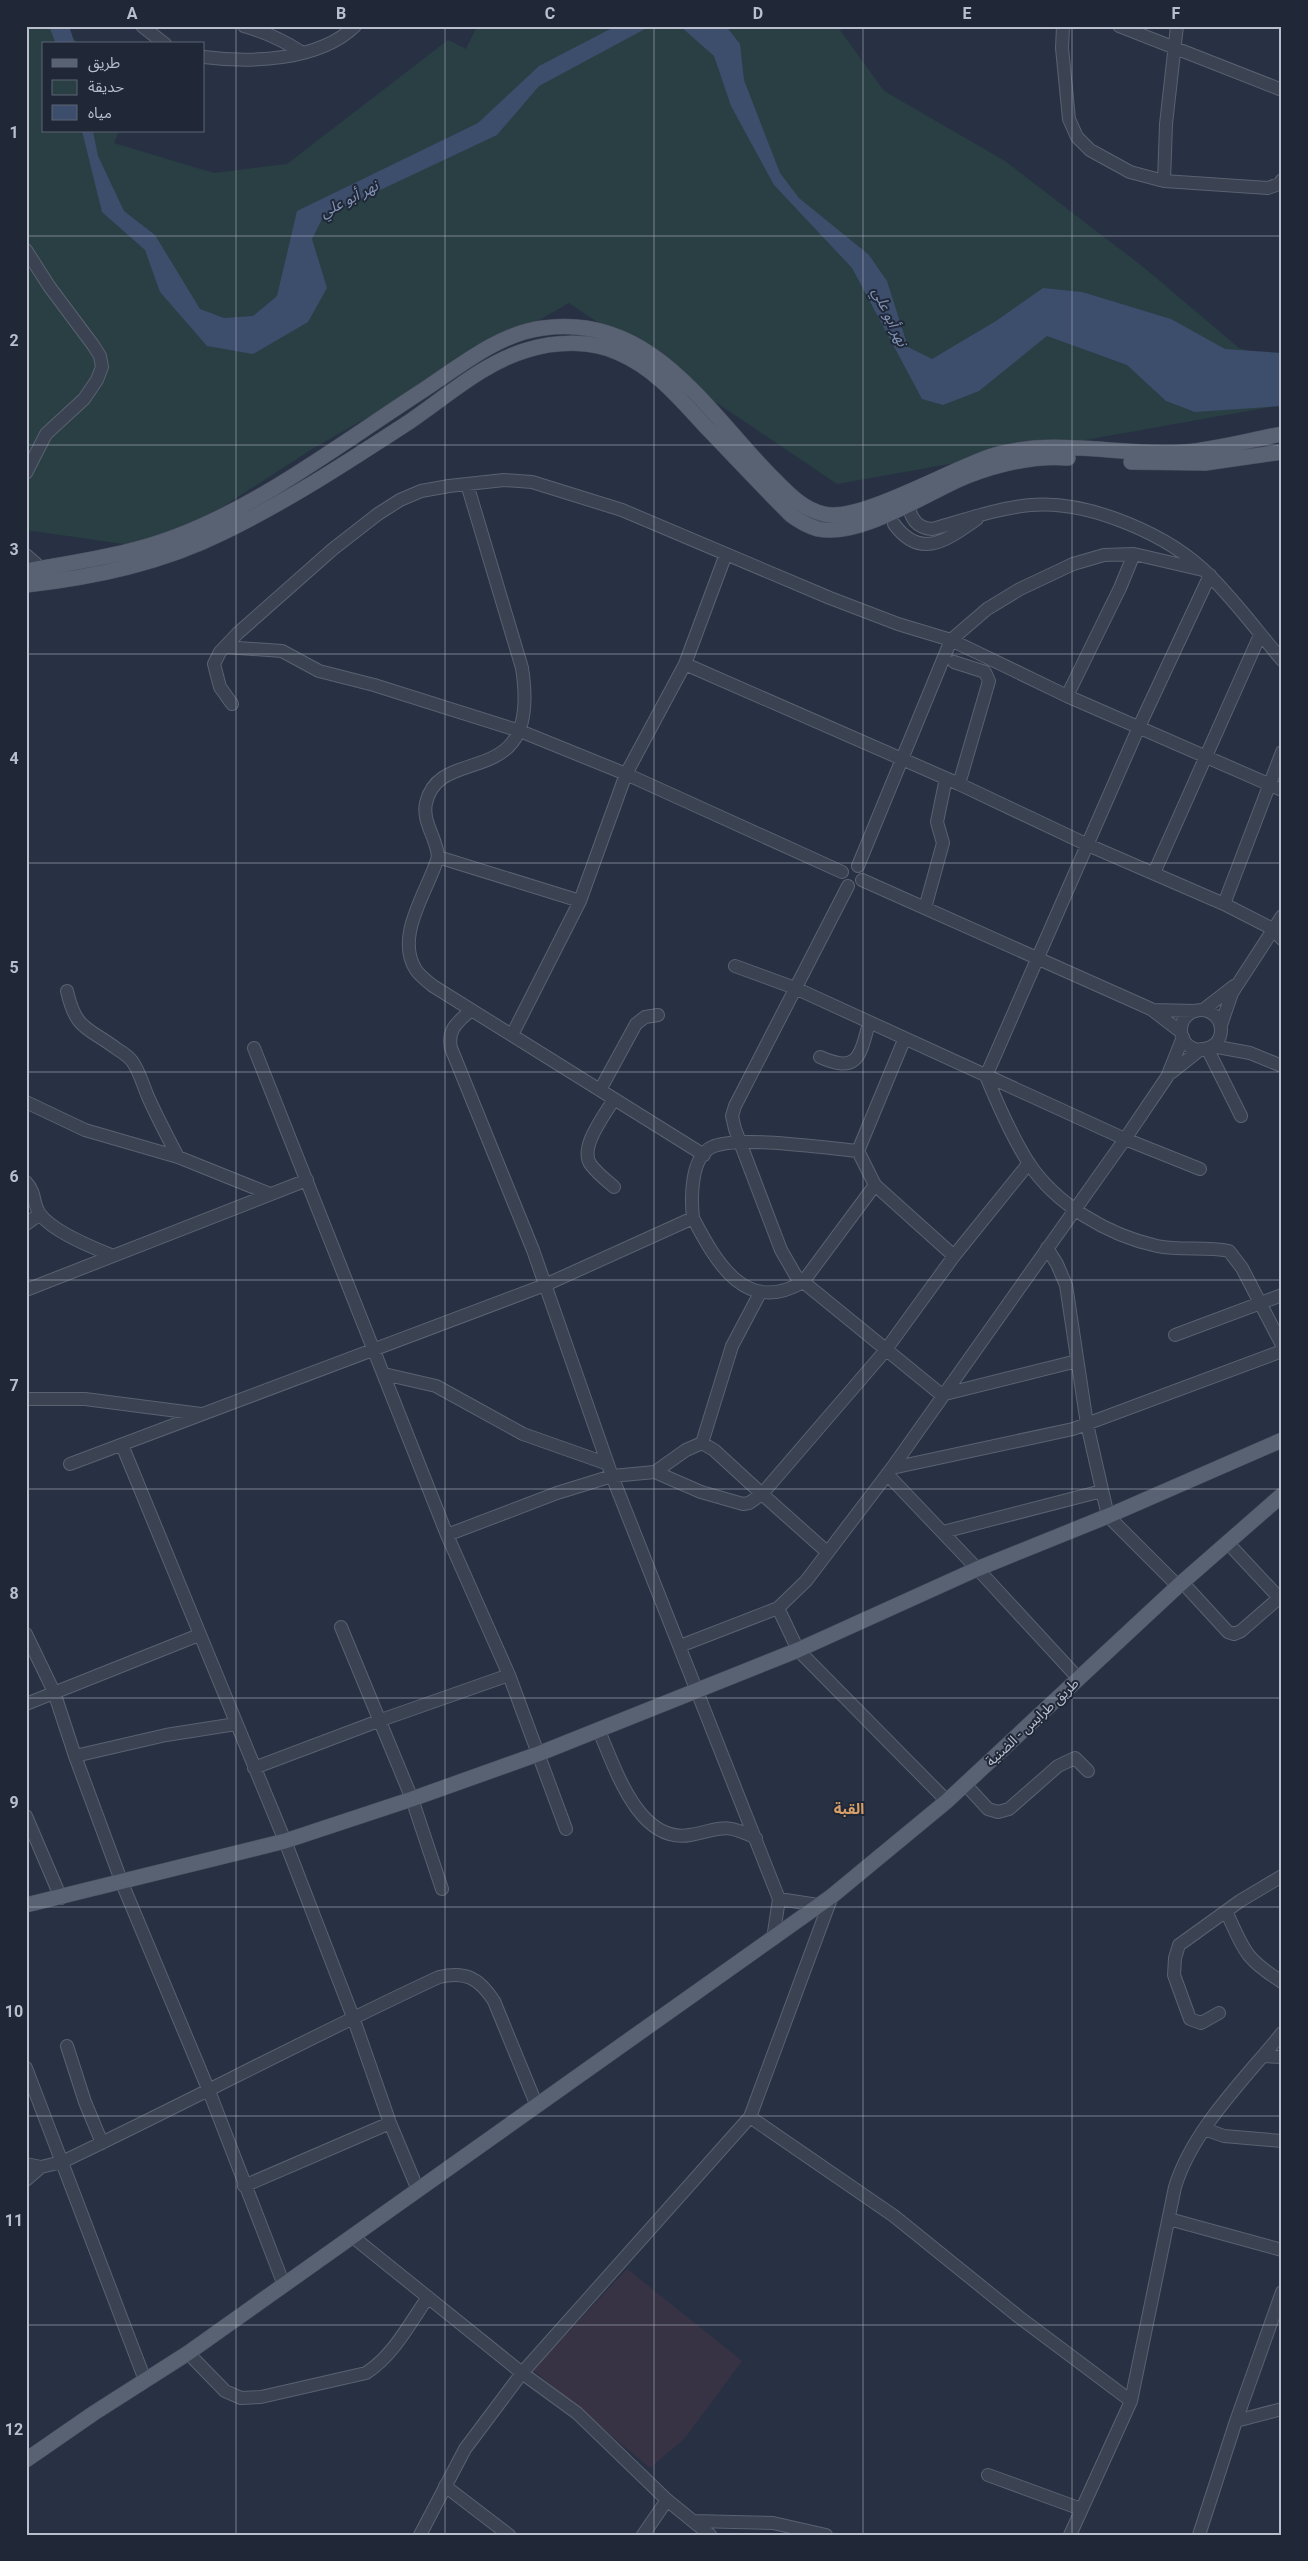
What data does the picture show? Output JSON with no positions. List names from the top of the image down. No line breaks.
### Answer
{"streets":{"main road":["طريق طرابس - الضنية"]},"districts":["القبة"],"water":["نهر أبو علي"],"legend":["طريق","حديقة","مياه"],"grid":{"columns":["A","B","C","D","E","F"],"rows":["1","2","3","4","5","6","7","8","9","10","11","12"]}}
